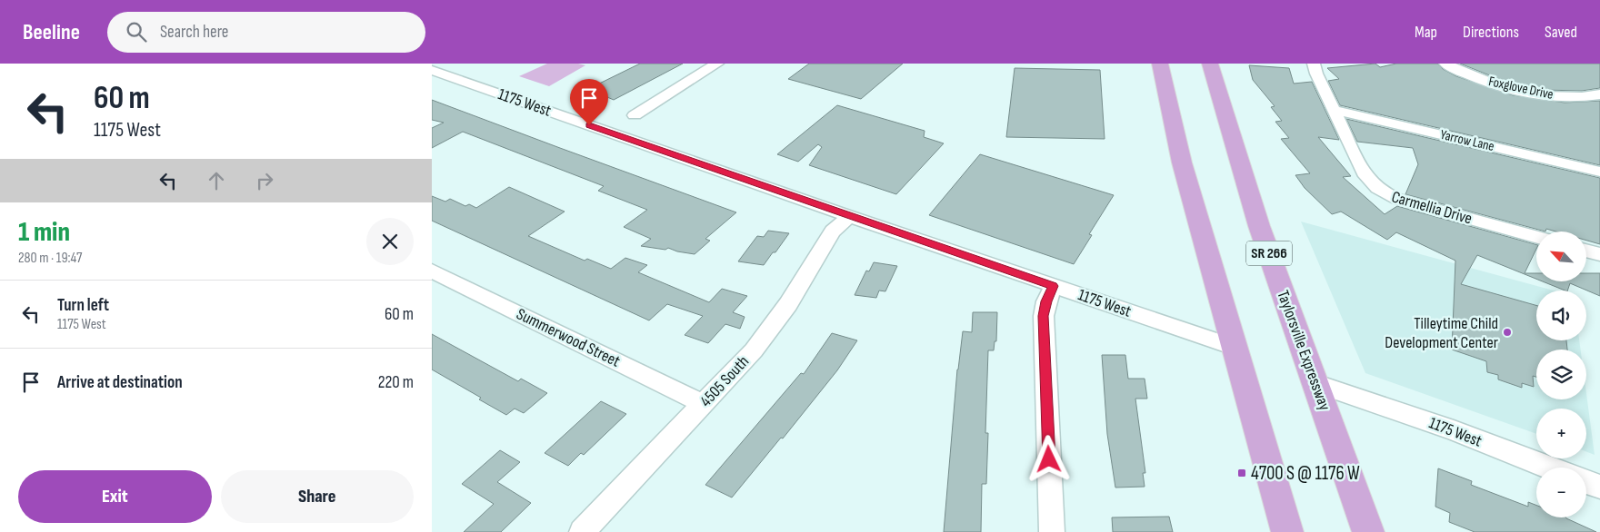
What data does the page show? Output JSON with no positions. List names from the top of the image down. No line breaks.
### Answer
{"streets":{"main road":["SR 266","Taylorsville Expressway"],"street":["Foxglove Drive","1175 West","Yarrow Lane","Carmellia Drive","Summerwood Street","4505 South"]},"crossings":[["1175 West","Taylorsville Expressway"],["1175 West","4505 South"],["Yarrow Lane","Carmellia Drive"],["Summerwood Street","4505 South"]],"places":{"other":["Tilleytime Child Development Center"],"transit":["4700 S @ 1176 W"]},"north":"top left","page":{"header":"Beeline","search":"Search here","nav":["Map","Directions","Saved"],"turn":["60 m","1175 West"],"heading":["1 min","280 m · 19:47"],"map_buttons":["+","−"],"list":[{"name":"Turn left","note":"1175 West","value":"60 m"},{"name":"Arrive at destination","value":"220 m"}],"buttons":["Exit","Share"]}}
